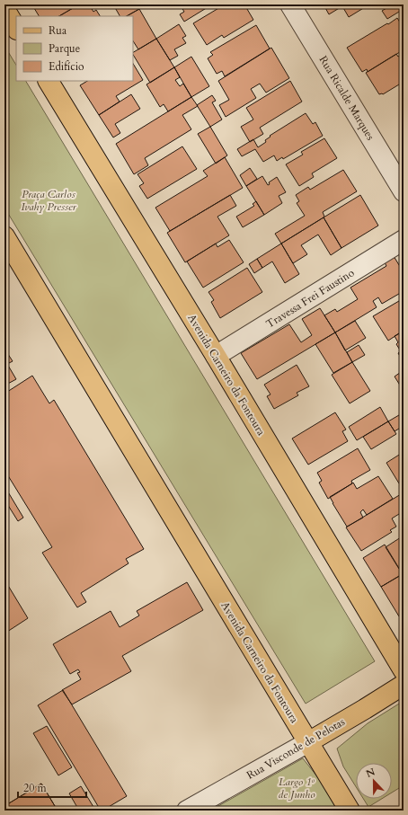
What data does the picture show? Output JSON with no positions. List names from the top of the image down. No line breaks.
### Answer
{"streets":{"main road":["Avenida Carneiro da Fontoura","Rua Visconde de Pelotas"],"street":["Rua Ricalde Marques","Travessa Frei Faustino"]},"crossings":[["Travessa Frei Faustino","Avenida Carneiro da Fontoura"],["Avenida Carneiro da Fontoura","Rua Visconde de Pelotas"]],"parks":["Praça Carlos Ivahy Presser","Largo 1º de Junho"],"legend":["Rua","Parque","Edifício"],"scale_bar":"20 m","north":"top"}
